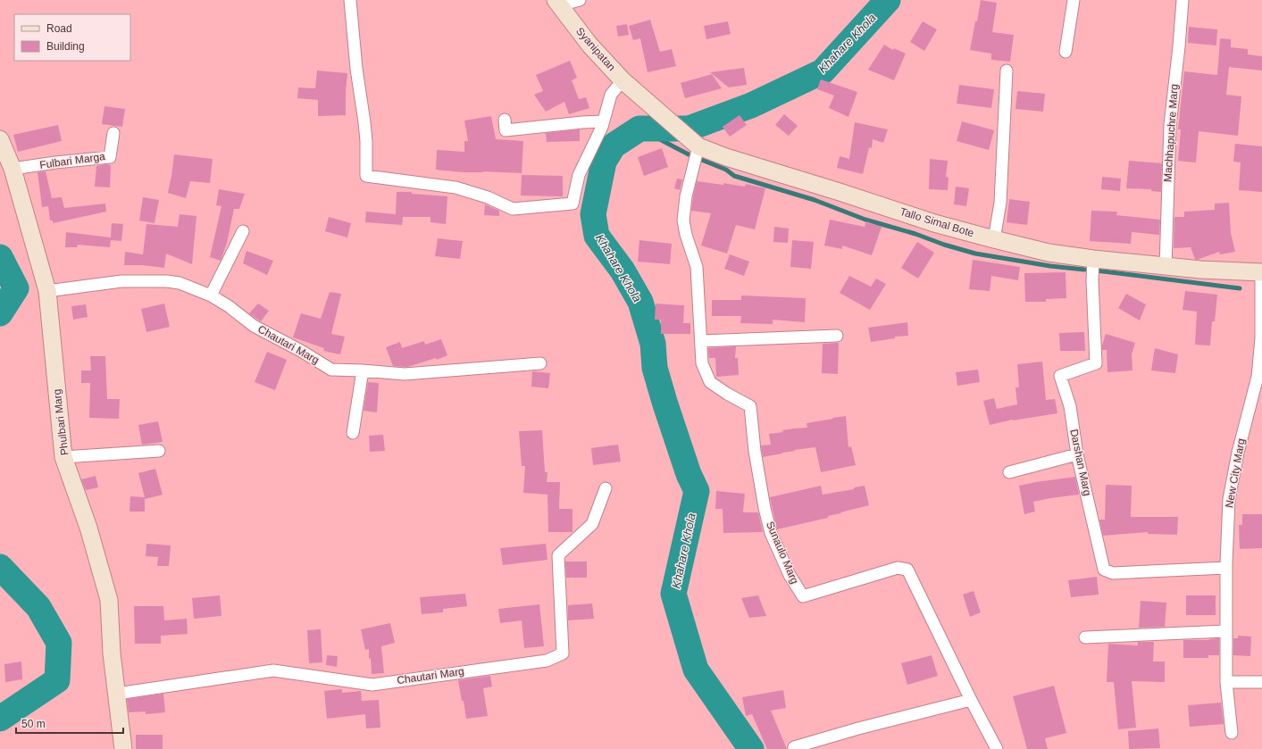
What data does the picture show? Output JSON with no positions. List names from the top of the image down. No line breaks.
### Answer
{"streets":{"main road":["Syanipatan","Tallo Simal Bote","Phulbari Marg"],"street":["Machhapuchre Marg","Fulbari Marga","Chautari Marg","Darshan Marg","New City Marg","Sunaulo Marg"]},"crossings":[["Syanipatan","Tallo Simal Bote"],["Machhapuchre Marg","Tallo Simal Bote"],["Fulbari Marga","Phulbari Marg"],["Tallo Simal Bote","Darshan Marg"],["Tallo Simal Bote","New City Marg"],["Tallo Simal Bote","Sunaulo Marg"],["Chautari Marg","Phulbari Marg"],["Darshan Marg","New City Marg"]],"water":["Khahare Khola"],"legend":["Road","Building"],"scale_bar":"50 m"}
